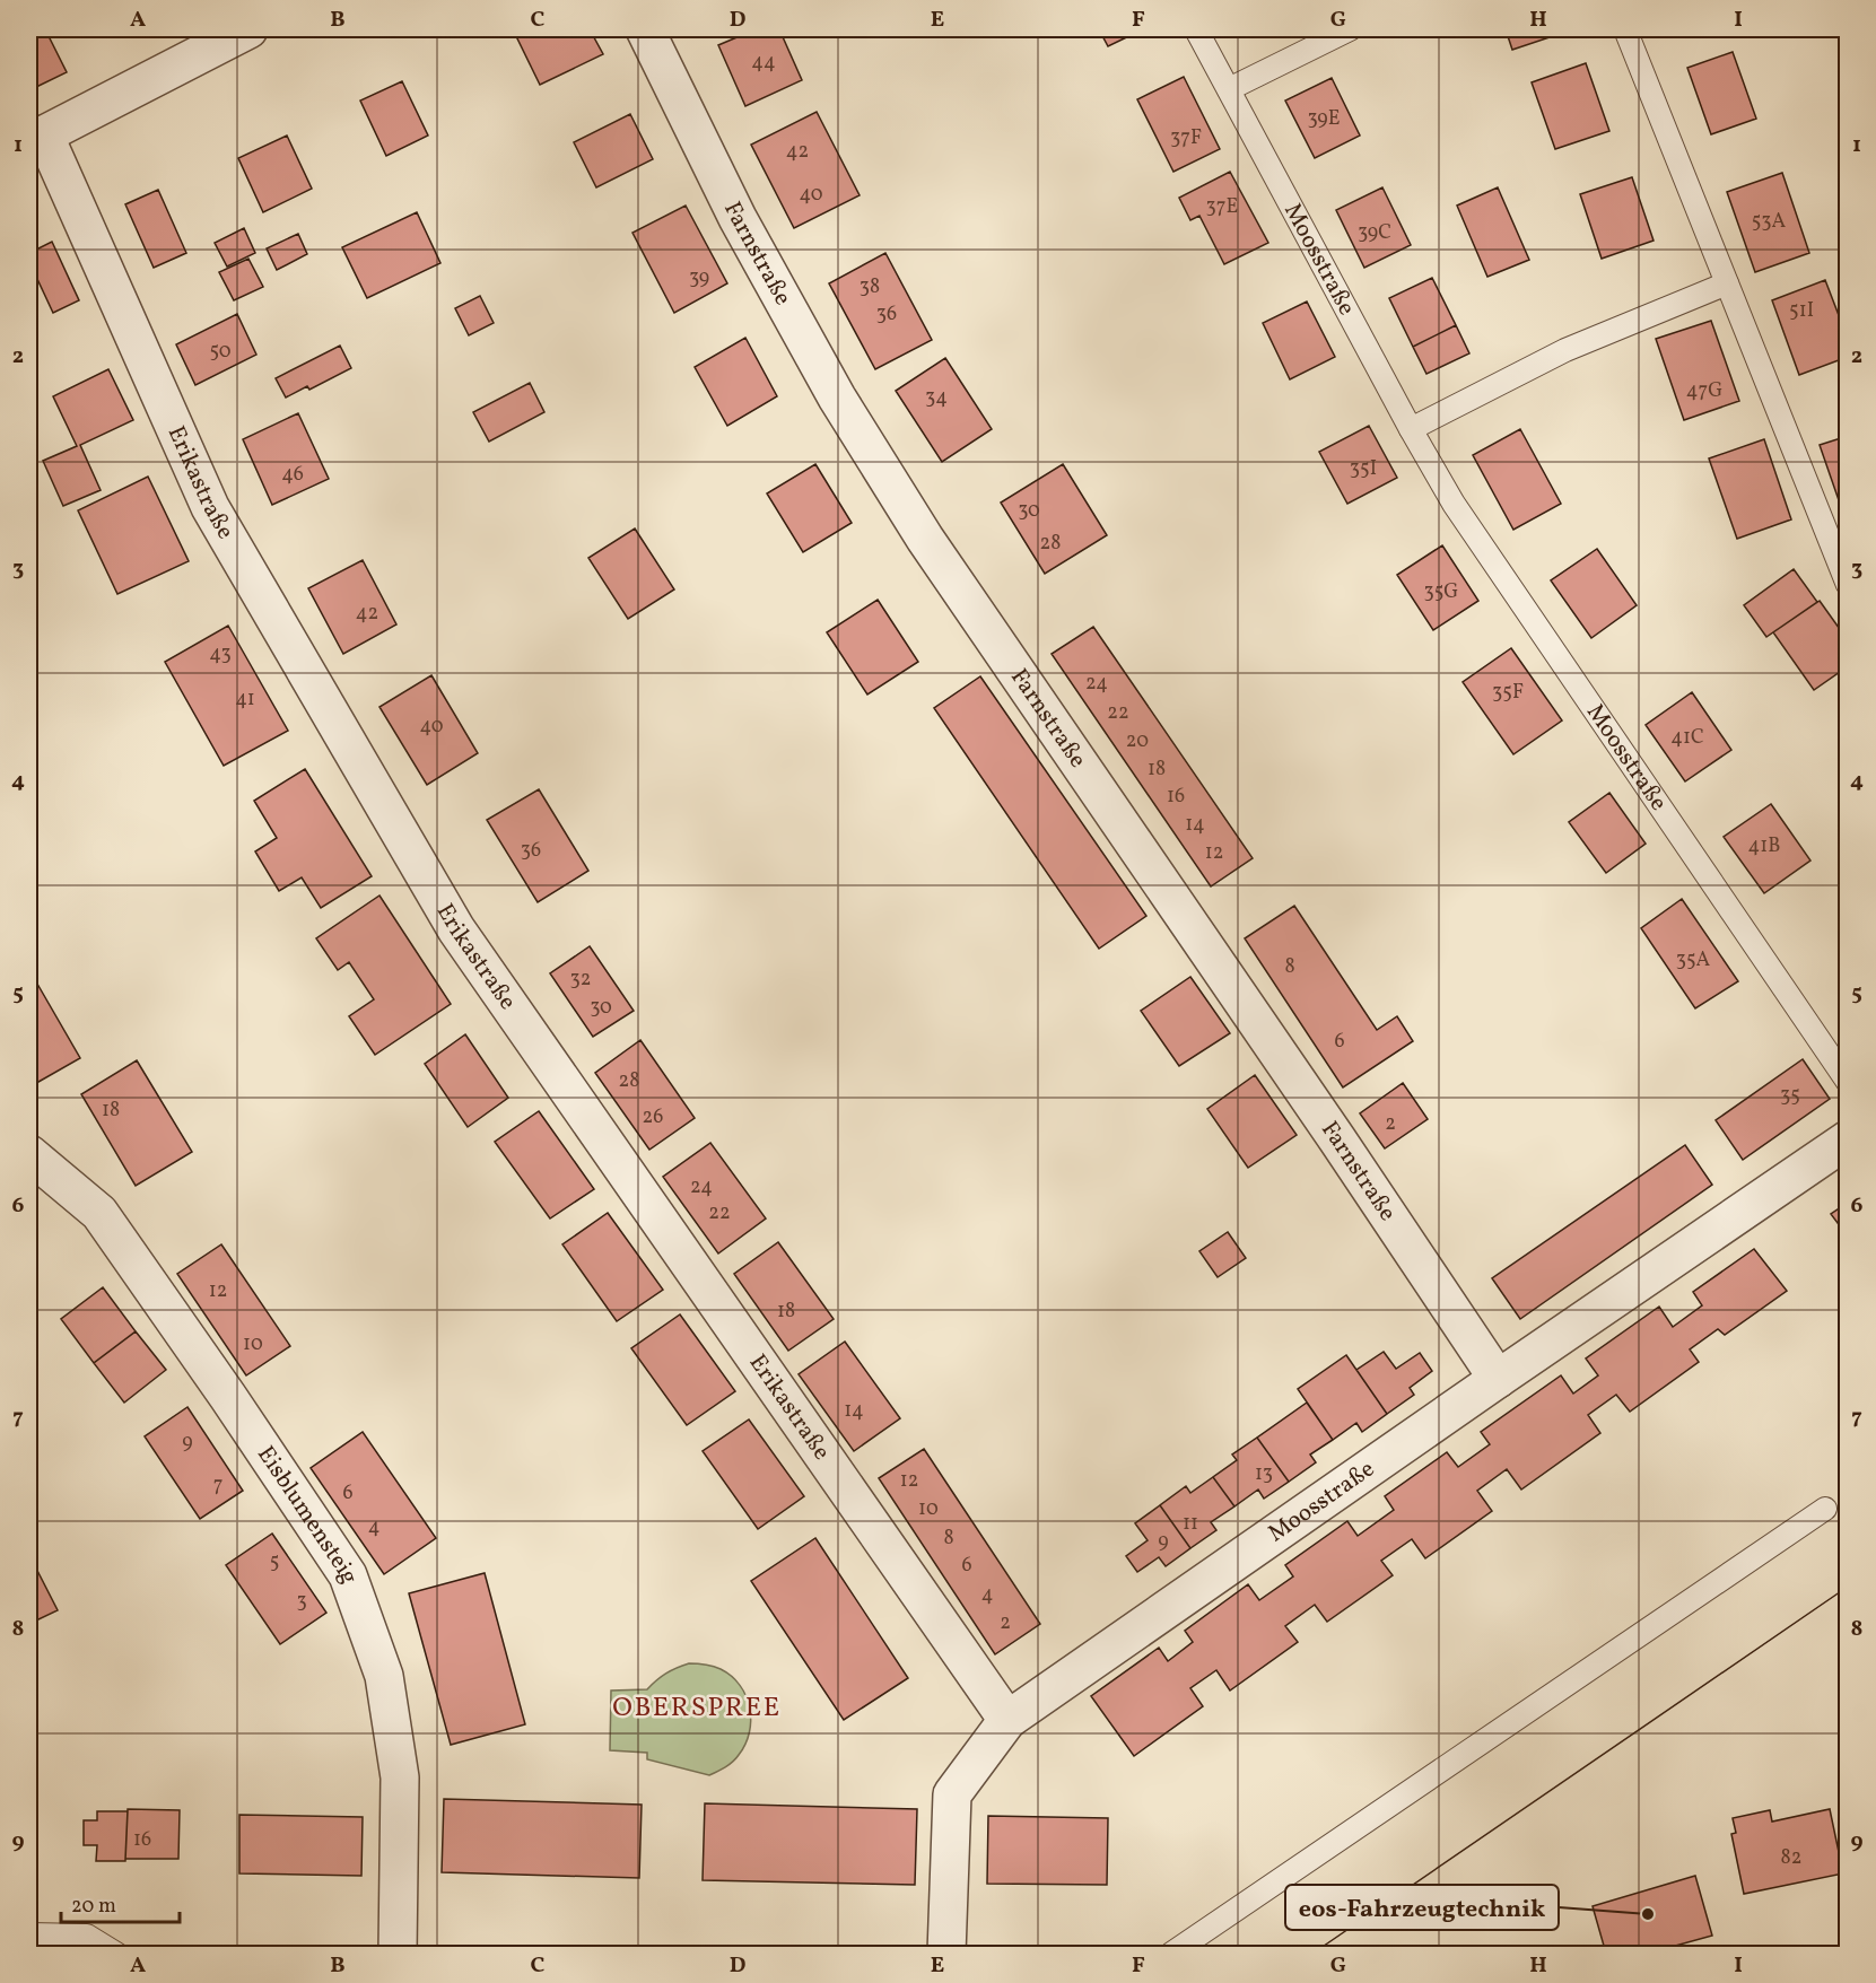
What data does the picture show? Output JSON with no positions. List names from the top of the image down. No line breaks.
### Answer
{"streets":{"street":["Farnstraße","Moosstraße","Erikastraße","Eisblumensteig"]},"crossings":[["Farnstraße","Moosstraße"],["Moosstraße","Erikastraße"]],"districts":["OBERSPREE"],"places":["eos-Fahrzeugtechnik"],"house_numbers":["44","39E","37F","42","40","37E","53A","39C","39","38","51I","36","50","47G","34","35I","46","30","28","35G","42","43","24","35F","41","22","40","41C","20","18","16","14","41B","36","12","35A","8","32","30","6","28","35","18","26","2","24","22","12","18","10","14","9","13","12","7","6","10","11","4","8","9","5","6","4","3","2","16","82"],"scale_bar":"20 m","grid":{"columns":["A","B","C","D","E","F","G","H","I"],"rows":["1","2","3","4","5","6","7","8","9"]}}
